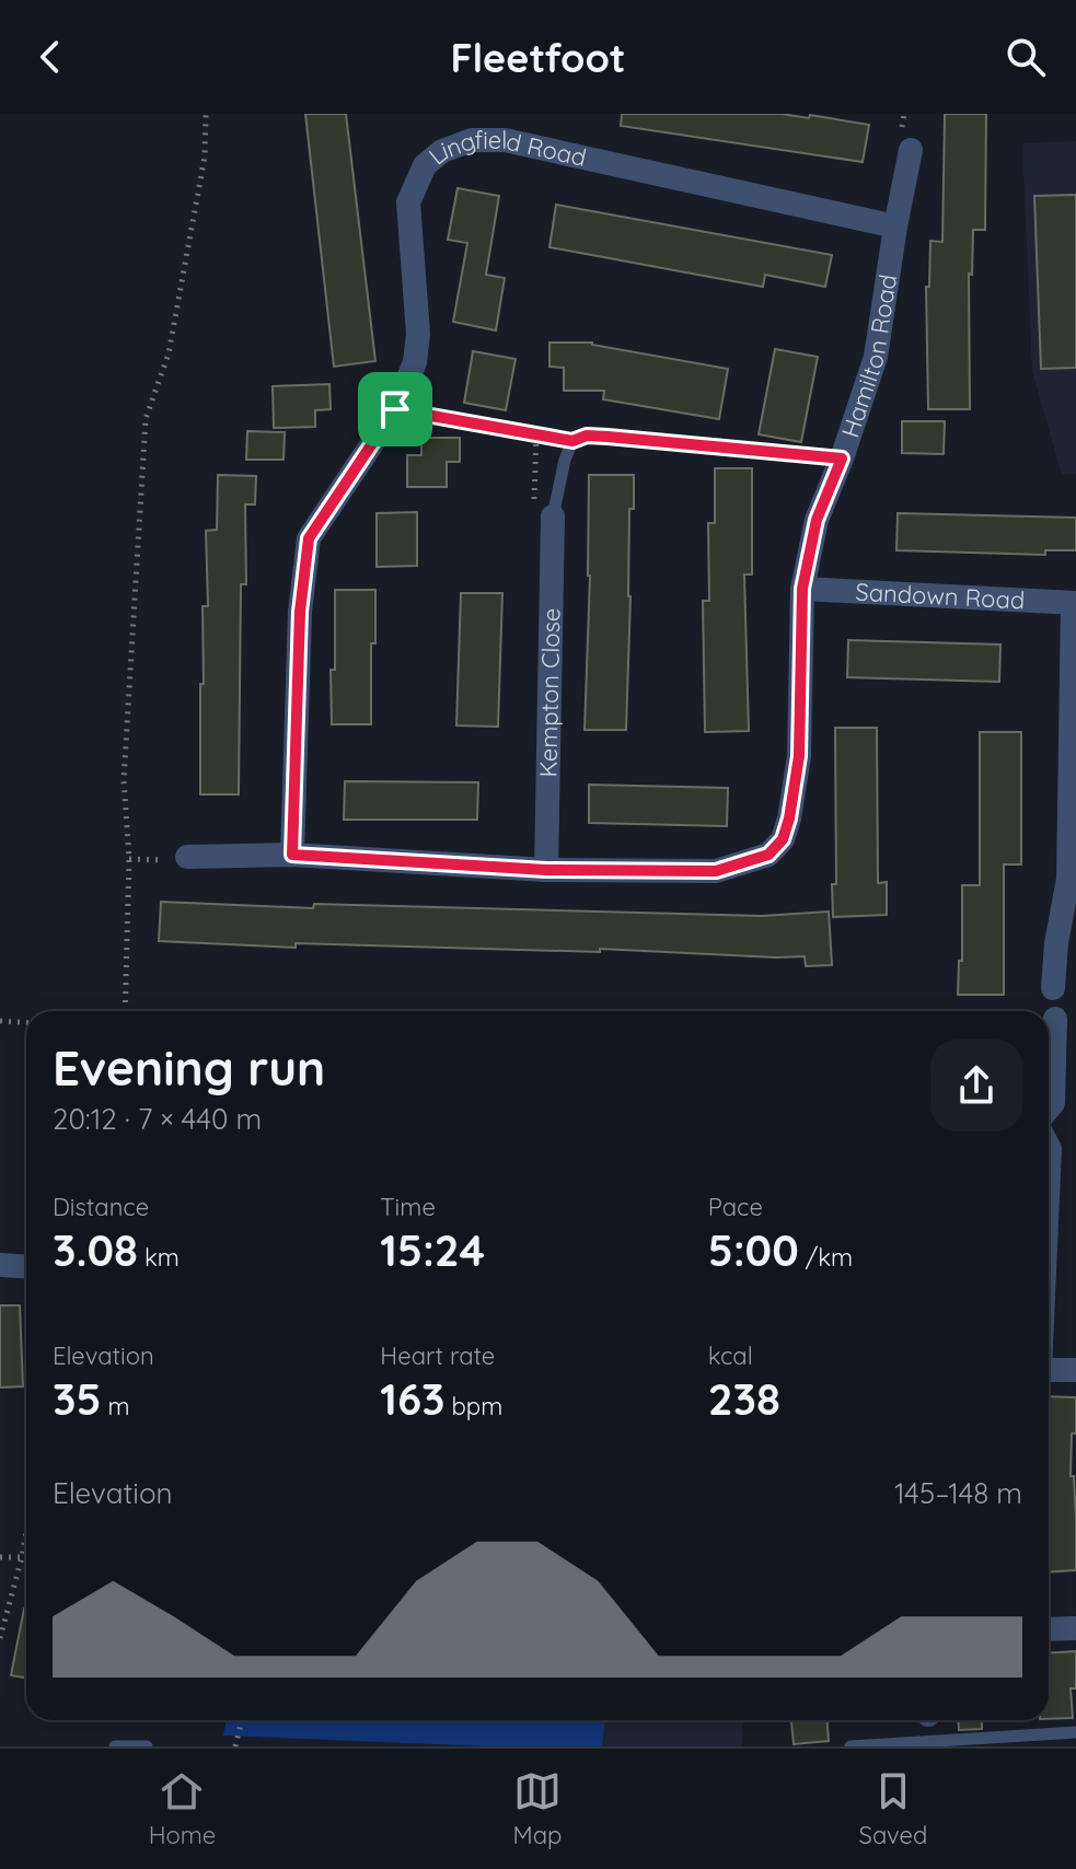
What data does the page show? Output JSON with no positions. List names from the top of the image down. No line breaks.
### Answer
{"streets":{"street":["Lingfield Road","Hamilton Road","Sandown Road","Kempton Close"]},"crossings":[["Lingfield Road","Hamilton Road"],["Hamilton Road","Sandown Road"],["Hamilton Road","Kempton Close"]],"page":{"header":"Fleetfoot","heading":["Evening run","20:12 · 7 × 440 m"],"stats":[["Distance","3.08 km"],["Time","15:24"],["Pace","5:00 /km"],["Elevation","35 m"],["Heart rate","163 bpm"],["kcal","238"]],"chart":["Elevation","145–148 m"],"tabs":["Home","Map","Saved"]}}
